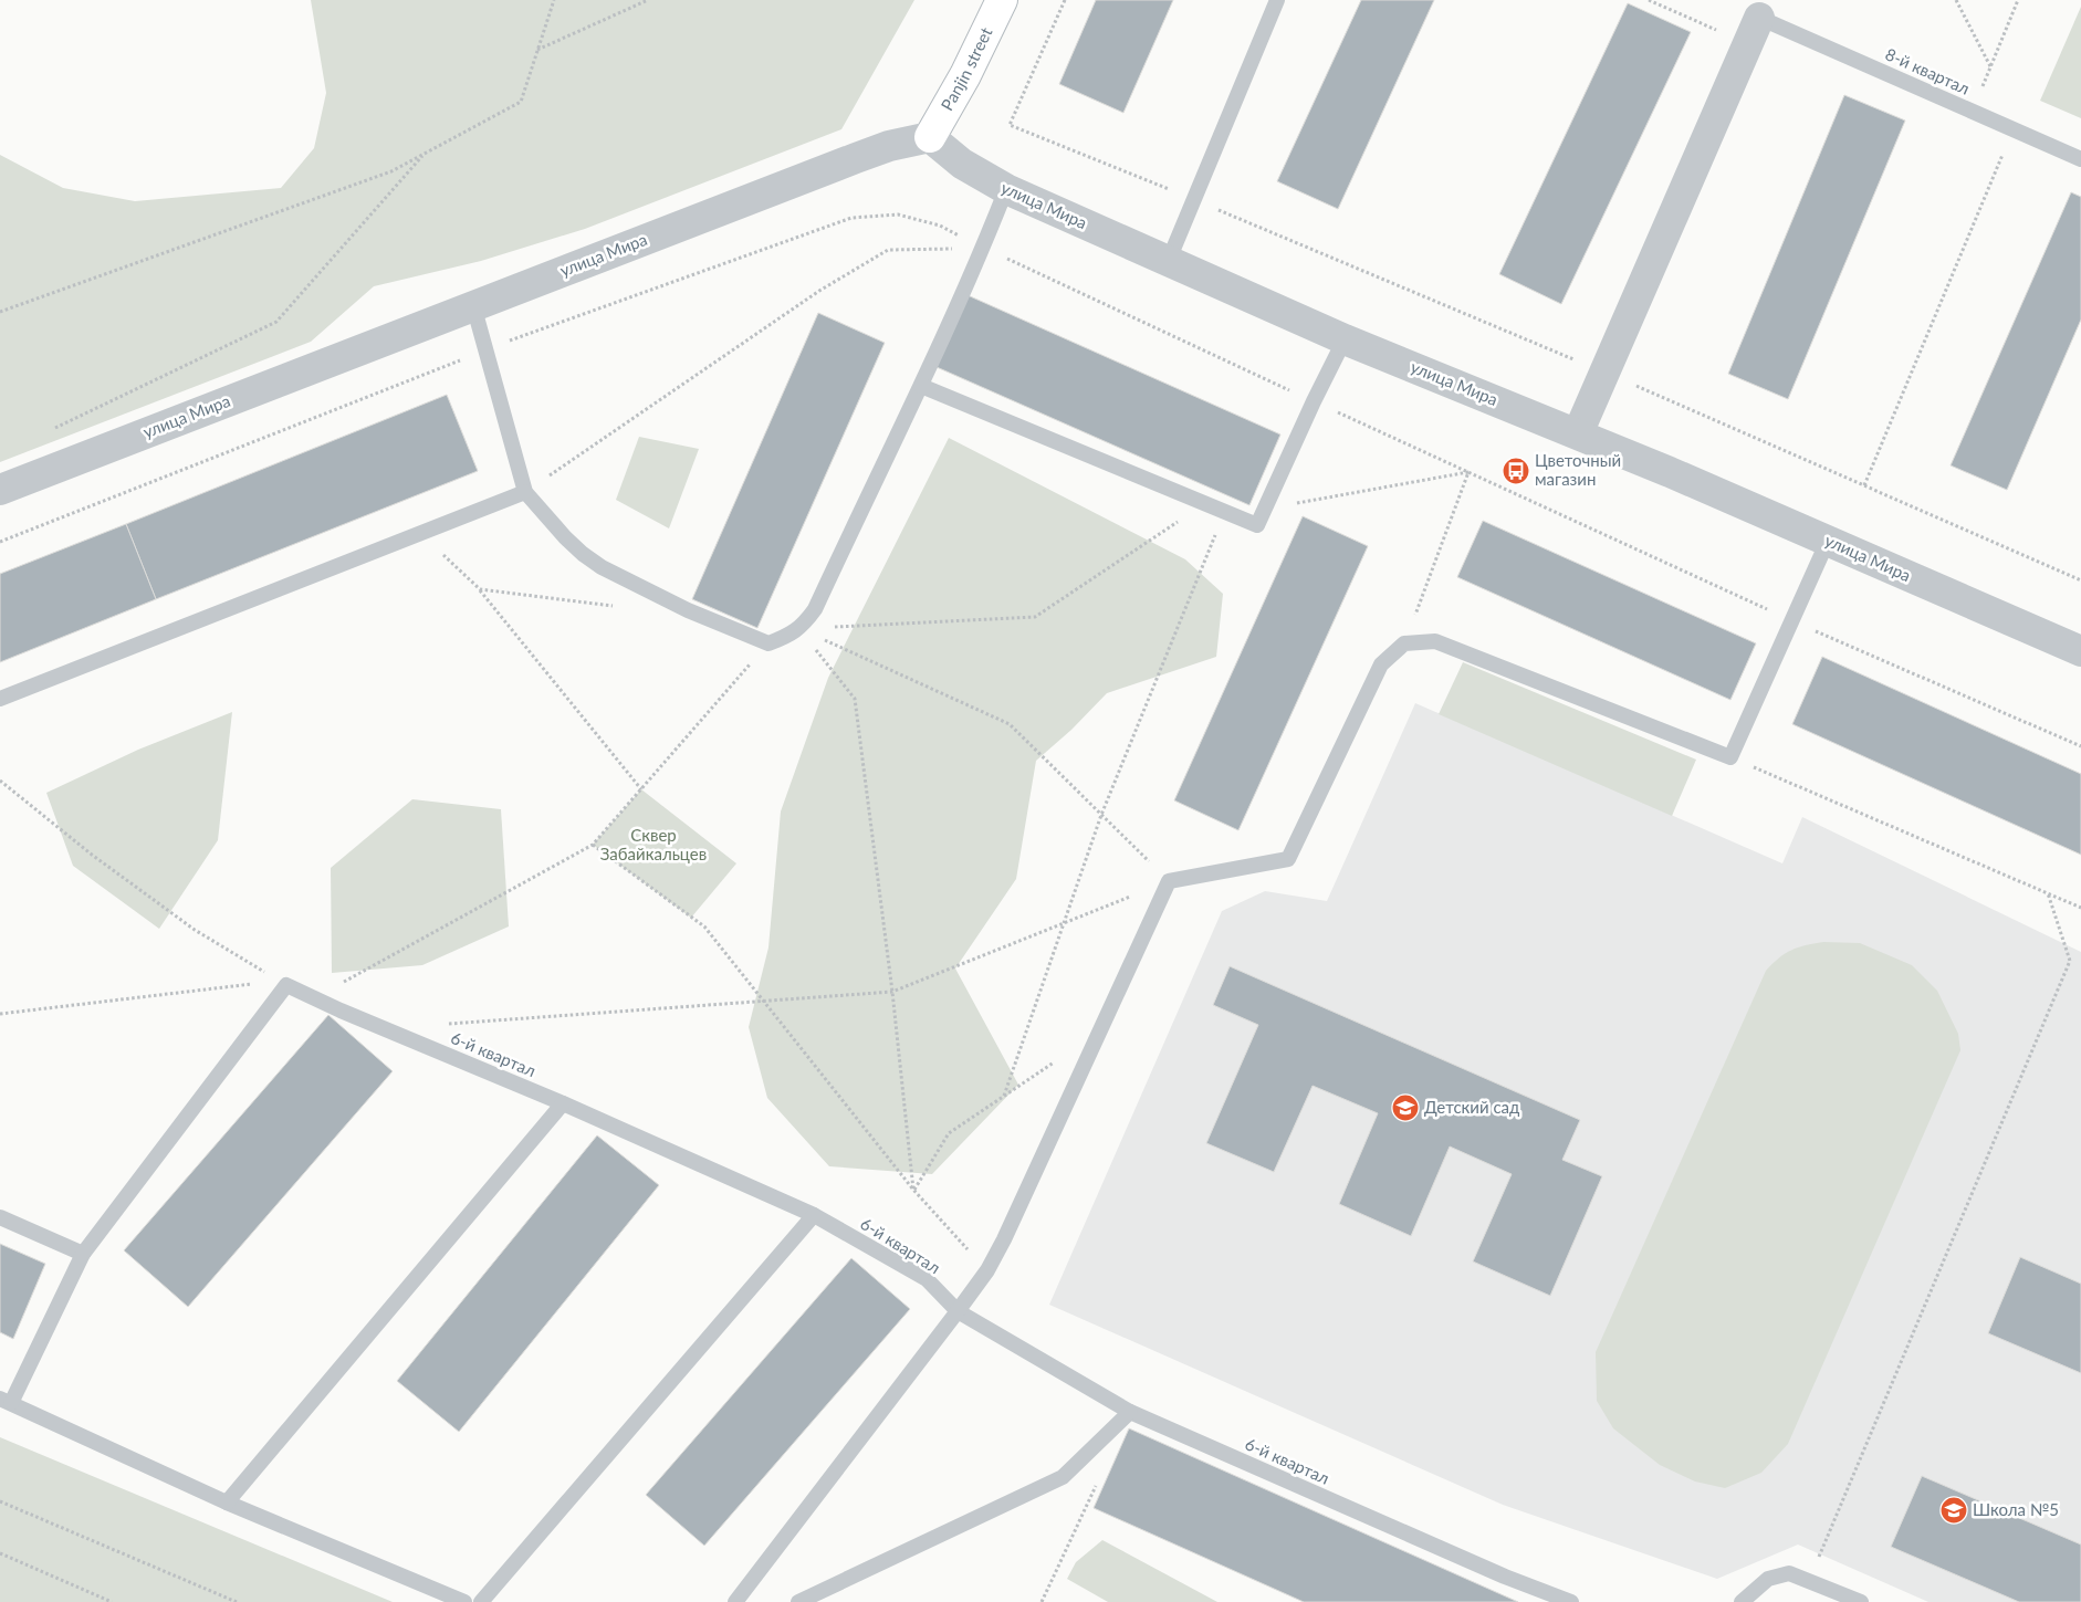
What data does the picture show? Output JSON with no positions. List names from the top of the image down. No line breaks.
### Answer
{"streets":{"street":["Panjin street","улица Мира"],"lane":["8-й квартал","6-й квартал"]},"crossings":[["Panjin street","улица Мира"]],"parks":["Сквер Забайкальцев"],"places":{"bus stop":["Цветочный магазин"],"school or university":["Детский сад","Школа №5"]}}
